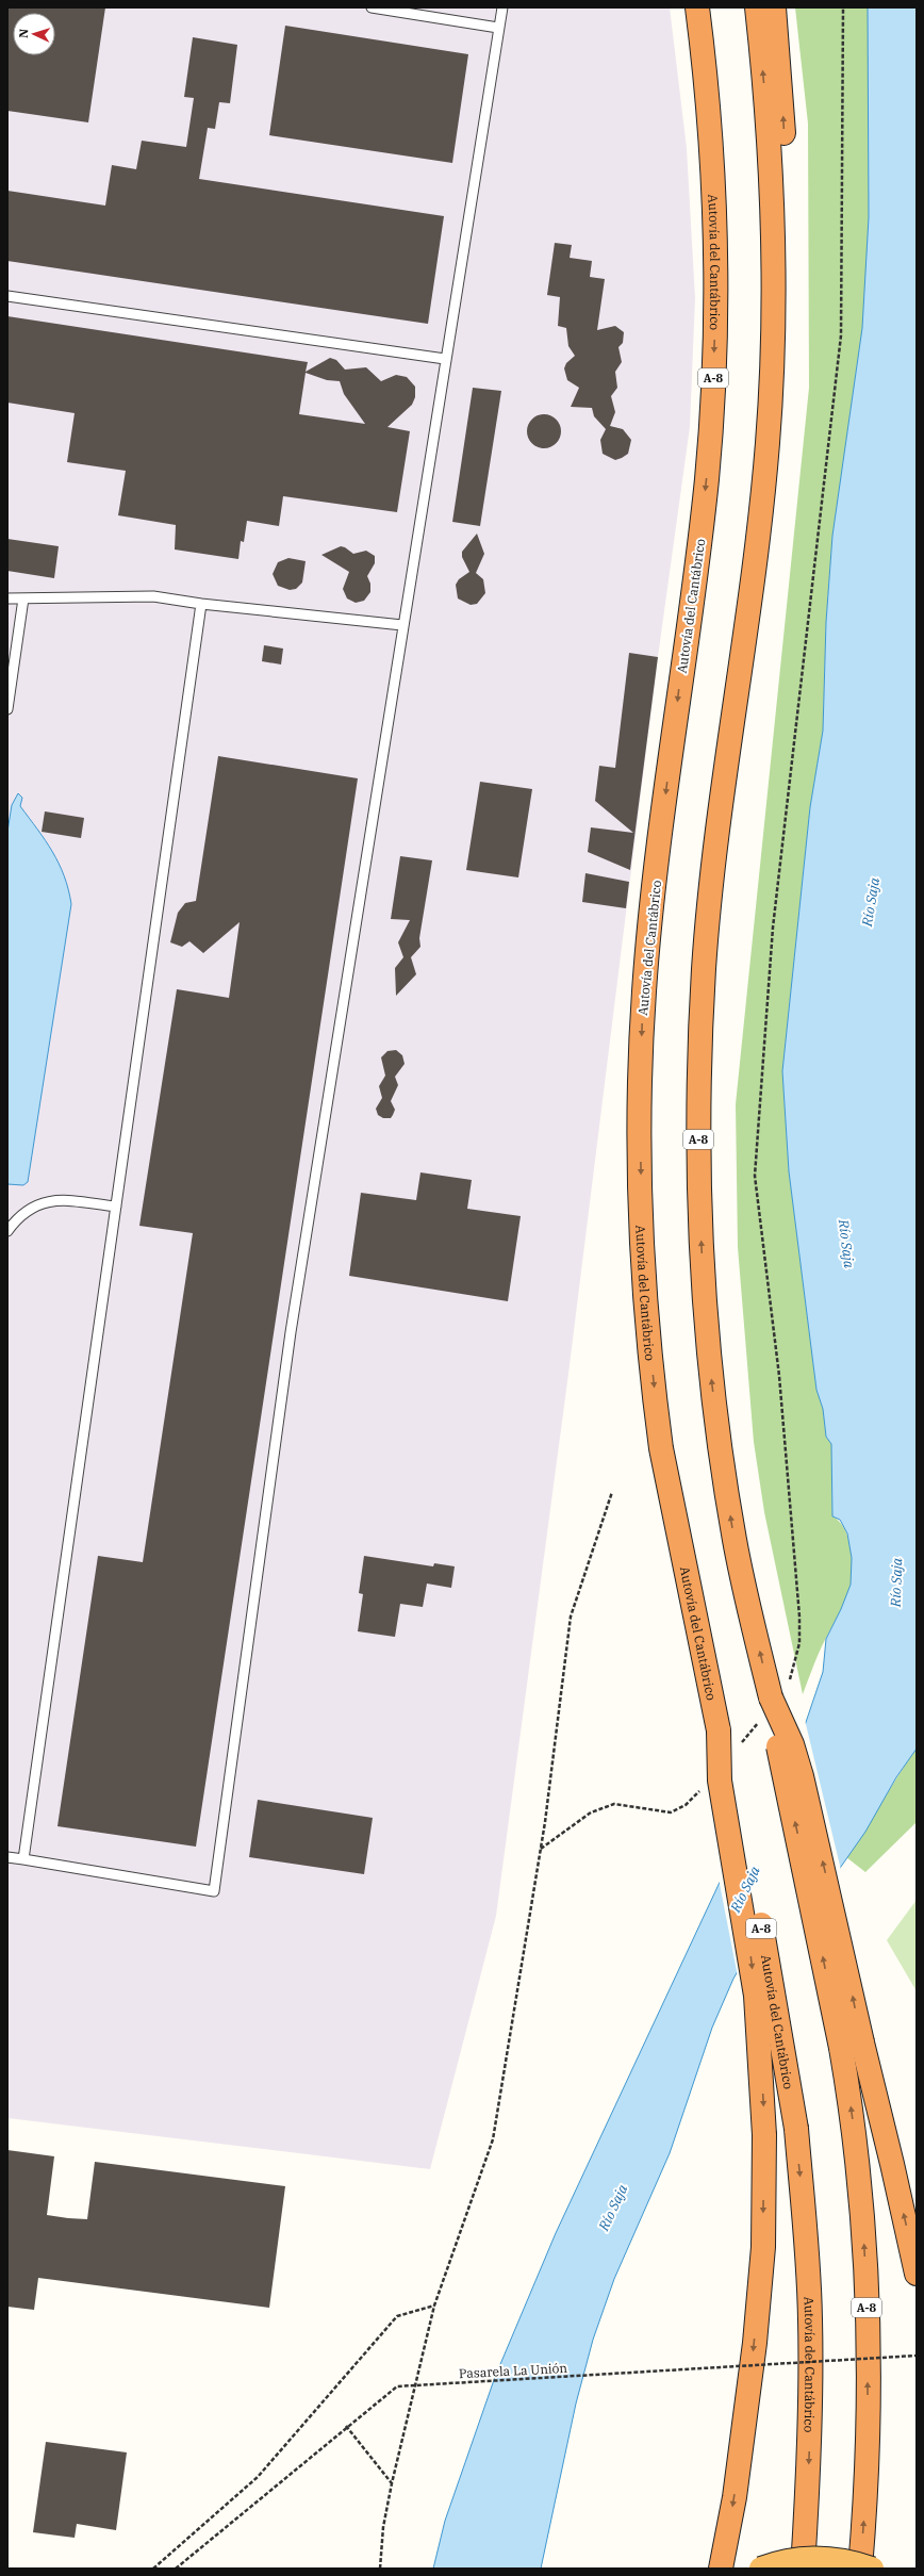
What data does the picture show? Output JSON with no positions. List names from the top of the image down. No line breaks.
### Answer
{"streets":{"highway":["Autovía del Cantábrico","A-8"],"path":["Pasarela La Unión"]},"water":["Río Saja"],"north":"left"}
